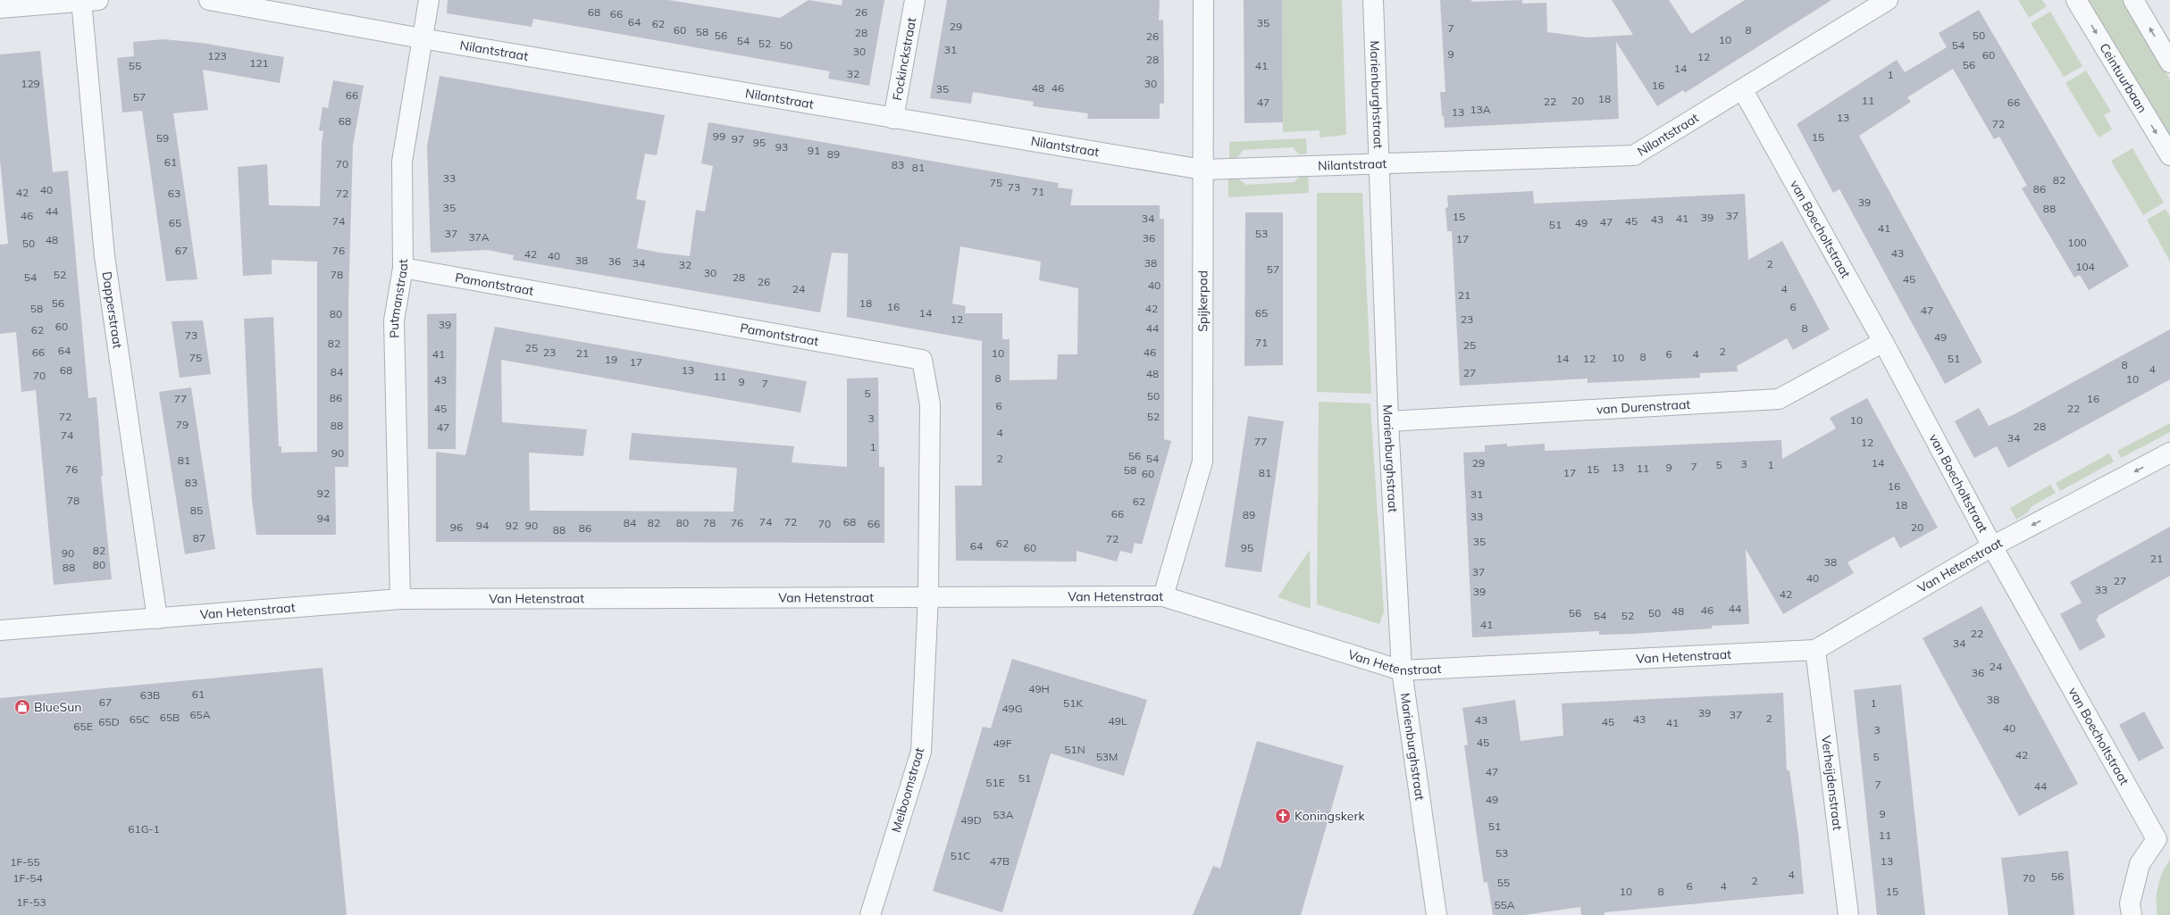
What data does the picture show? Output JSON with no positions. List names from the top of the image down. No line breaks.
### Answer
{"streets":{"street":["Nilantstraat","Fockinckstraat","Ceintuurbaan","Marienburghstraat","van Boecholtstraat","Pamontstraat","Putmanstraat","Spijkerpad","Dapperstraat","van Durenstraat","Van Hetenstraat","Verheijdenstraat","Meiboomstraat"]},"crossings":[["Nilantstraat","Fockinckstraat"],["Nilantstraat","Marienburghstraat"],["Nilantstraat","van Boecholtstraat"],["Nilantstraat","Putmanstraat"],["Nilantstraat","Spijkerpad"],["Marienburghstraat","van Durenstraat"],["Marienburghstraat","Van Hetenstraat"],["van Boecholtstraat","van Durenstraat"],["van Boecholtstraat","Van Hetenstraat"],["Pamontstraat","Putmanstraat"],["Pamontstraat","Van Hetenstraat"],["Pamontstraat","Meiboomstraat"],["Putmanstraat","Van Hetenstraat"],["Spijkerpad","Van Hetenstraat"],["Dapperstraat","Van Hetenstraat"],["Van Hetenstraat","Verheijdenstraat"],["Van Hetenstraat","Meiboomstraat"]],"places":{"shop":["BlueSun"],"church":["Koningskerk"]},"house_numbers":["68","26","66","64","35","62","29","7","60","8","58","28","56","50","26","10","54","52","50","54","31","30","9","60","123","12","28","121","56","55","41","14","32","1","129","30","16","48","46","35","66","57","18","20","11","22","47","66","13A","13","13","68","72","99","15","59","97","95","93","91","89","61","70","83","81","33","82","75","73","86","40","71","42","63","72","39","35","88","44","46","37","15","39","34","41","43","74","45","47","65","49","51","41","37","53","37A","36","17","48","100","50","67","76","43","42","40","38","36","34","38","2","32","104","57","30","52","78","54","28","45","26","40","24","4","21","56","18","16","6","58","42","47","14","65","80","12","23","39","60","44","8","62","73","49","71","82","25","25","64","2","66","23","46","21","10","41","6","4","8","75","10","14","12","51","19","17","8","4","68","13","84","27","48","70","11","8","10","43","9","7","5","50","86","77","16","6","45","22","72","52","3","10","79","88","28","47","4","74","34","77","12","1","90","56","2","54","81","29","14","3","5","1","7","13","9","11","76","15","58","81","17","60","83","16","92","31","78","62","18","85","66","89","33","94","74","72","68","84","82","80","78","76","70","66","94","92","90","96","20","86","88","87","72","35","62","64","60","95","82","90","21","38","80","88","37","40","27","33","39","42","44","46","48","56","50","54","52","41","22","34","24","36","49H","61","63B","38","67","51K","1","49G","39","65A","37","65B","2","65C","43","43","49L","65D","45","41","65E","40","3","45","49F","51N","42","53M","5","47","51","51E","7","44","49","9","53A","49D","51","61G-1","11","53","51C","47B","13","1F-55","4","56","1F-54","70","2","55","6","4","10","8","15","1F-53","55A"]}
